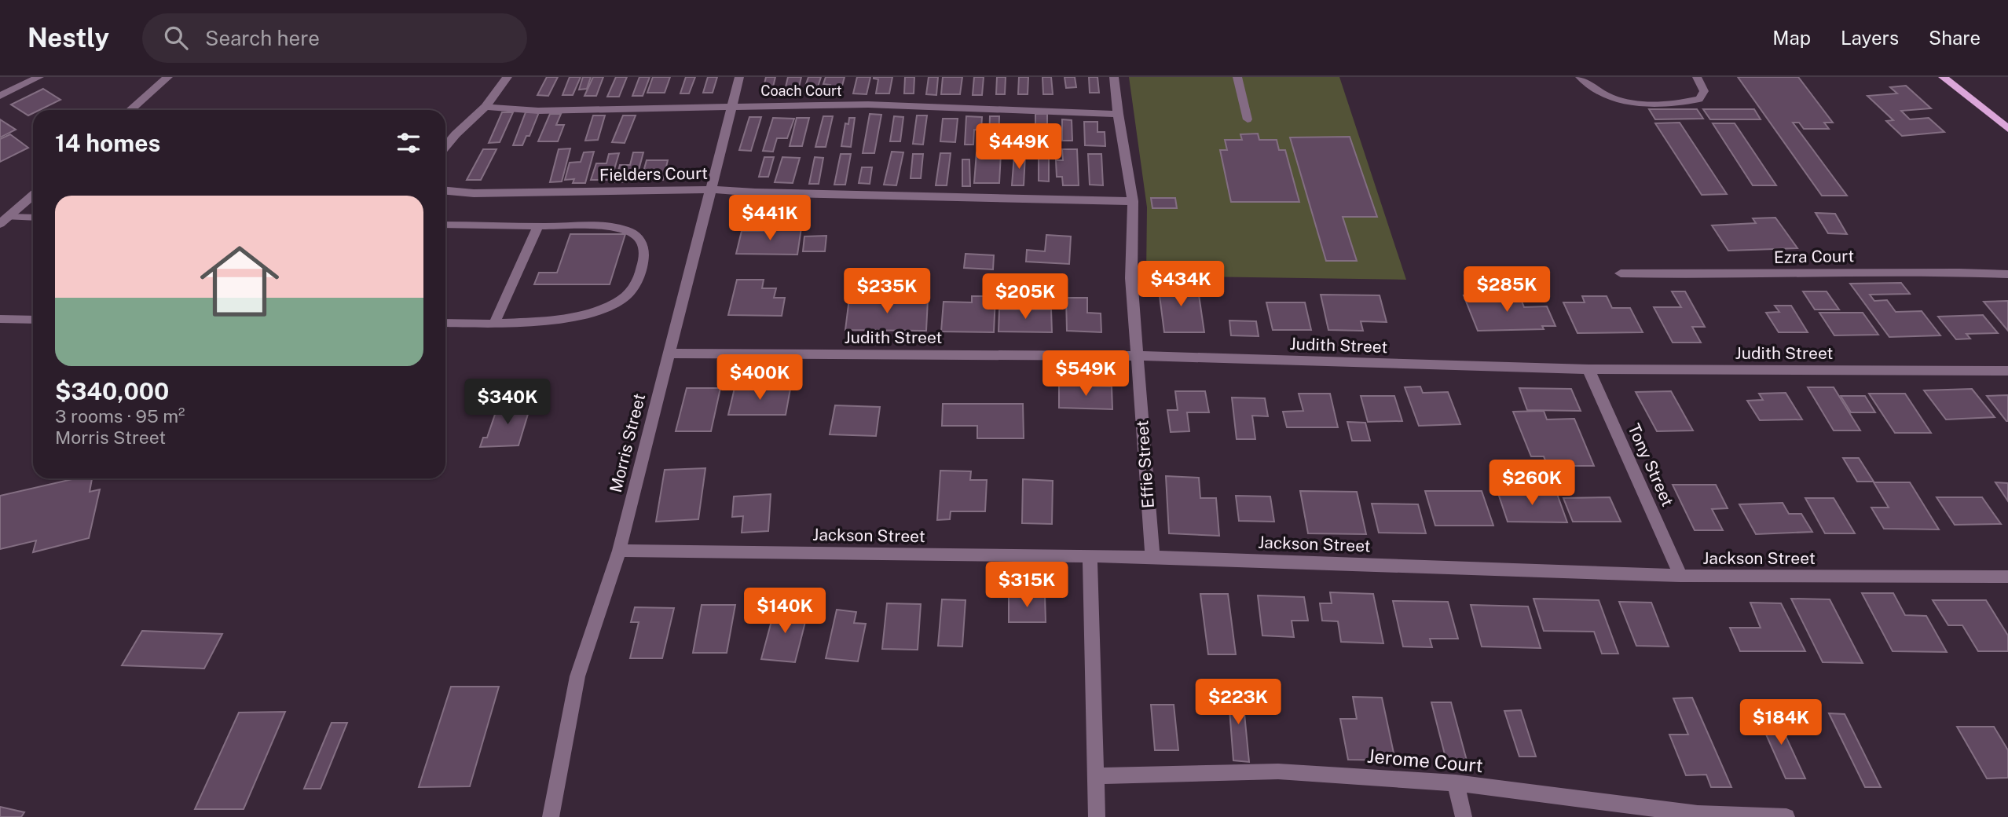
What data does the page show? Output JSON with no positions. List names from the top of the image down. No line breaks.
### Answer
{"streets":{"street":["Coach Court","Fielders Court","Ezra Court","Judith Street","Morris Street","Effie Street","Tony Street","Jackson Street","Jerome Court"]},"crossings":[["Coach Court","Morris Street"],["Coach Court","Effie Street"],["Fielders Court","Morris Street"],["Fielders Court","Effie Street"],["Judith Street","Morris Street"],["Judith Street","Effie Street"],["Judith Street","Tony Street"],["Morris Street","Jackson Street"],["Effie Street","Jackson Street"],["Tony Street","Jackson Street"]],"page":{"header":"Nestly","search":"Search here","nav":["Map","Layers","Share"],"heading":"14 homes","price":["$449K","$441K","$434K","$285K","$235K","$205K","$549K","$400K","$340K","$260K","$315K","$140K","$223K","$184K"],"list":[{"name":"$340,000","note":"3 rooms · 95 m² · Morris Street"}]}}
